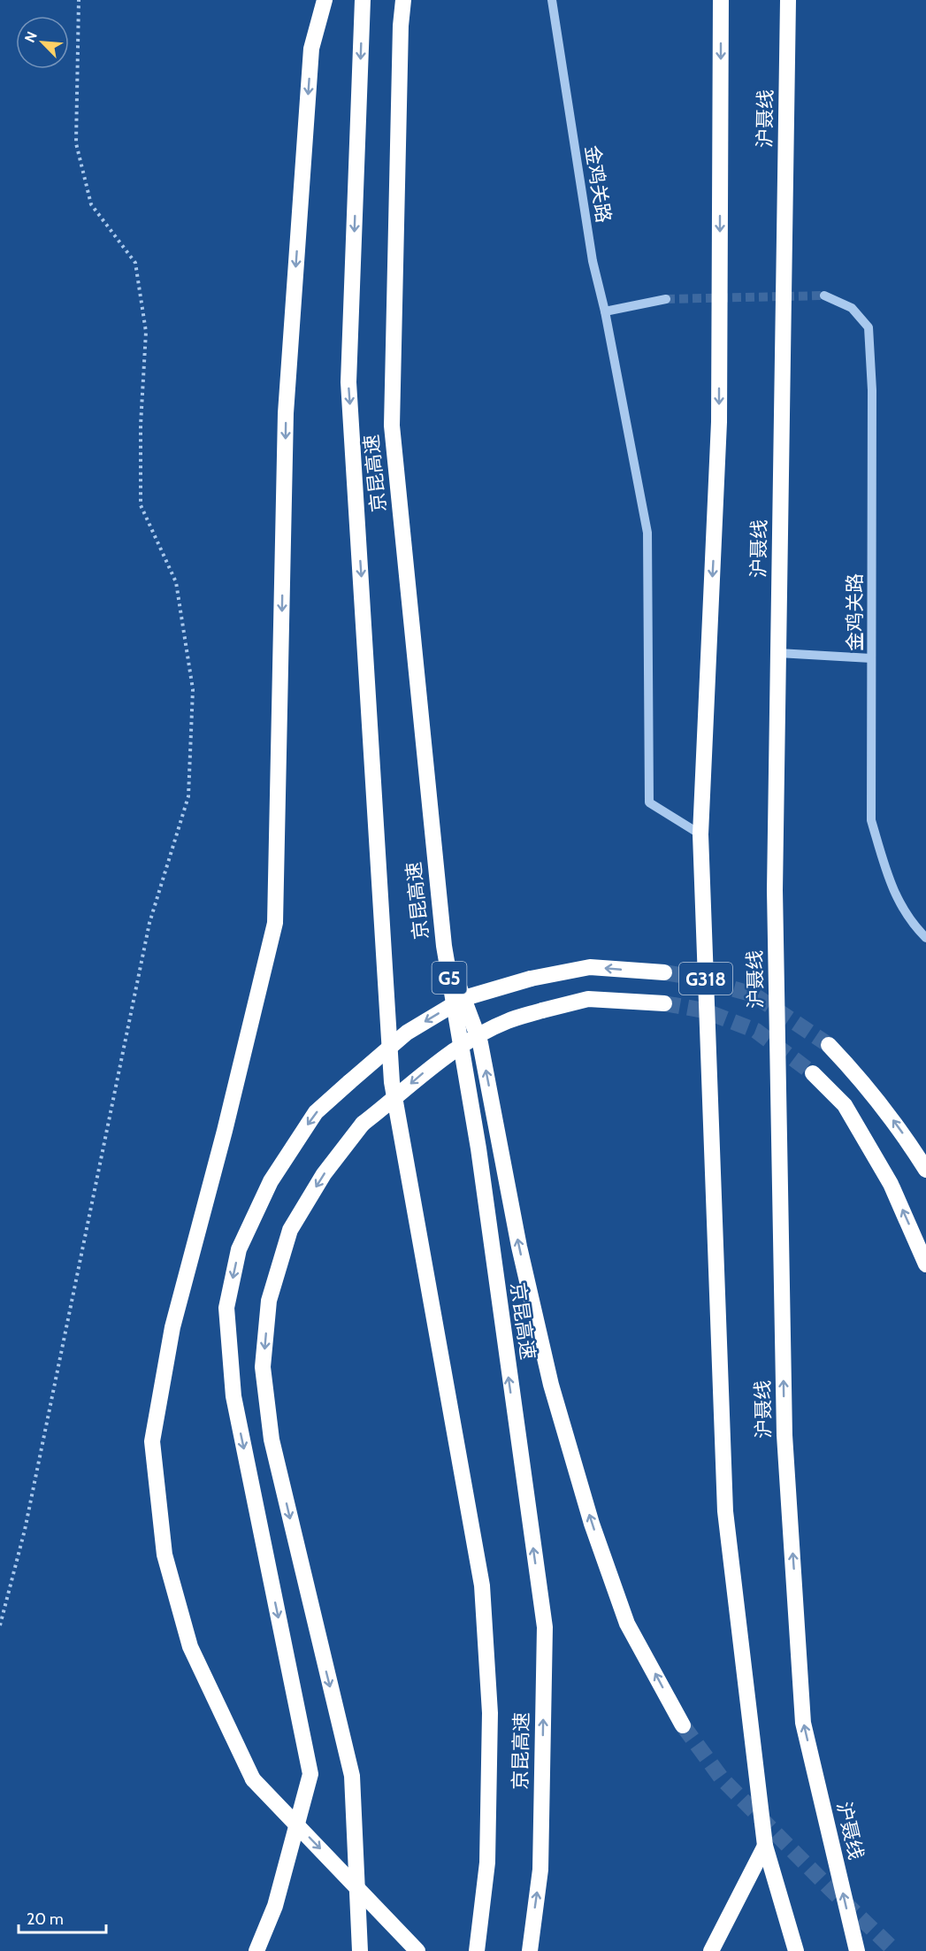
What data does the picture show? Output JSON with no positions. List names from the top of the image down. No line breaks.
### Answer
{"streets":{"highway":["沪聂线","京昆高速","G5","G318"],"street":["金鸡关路"]},"crossings":[["金鸡关路","G318"]],"scale_bar":"20 m","north":"top left"}
